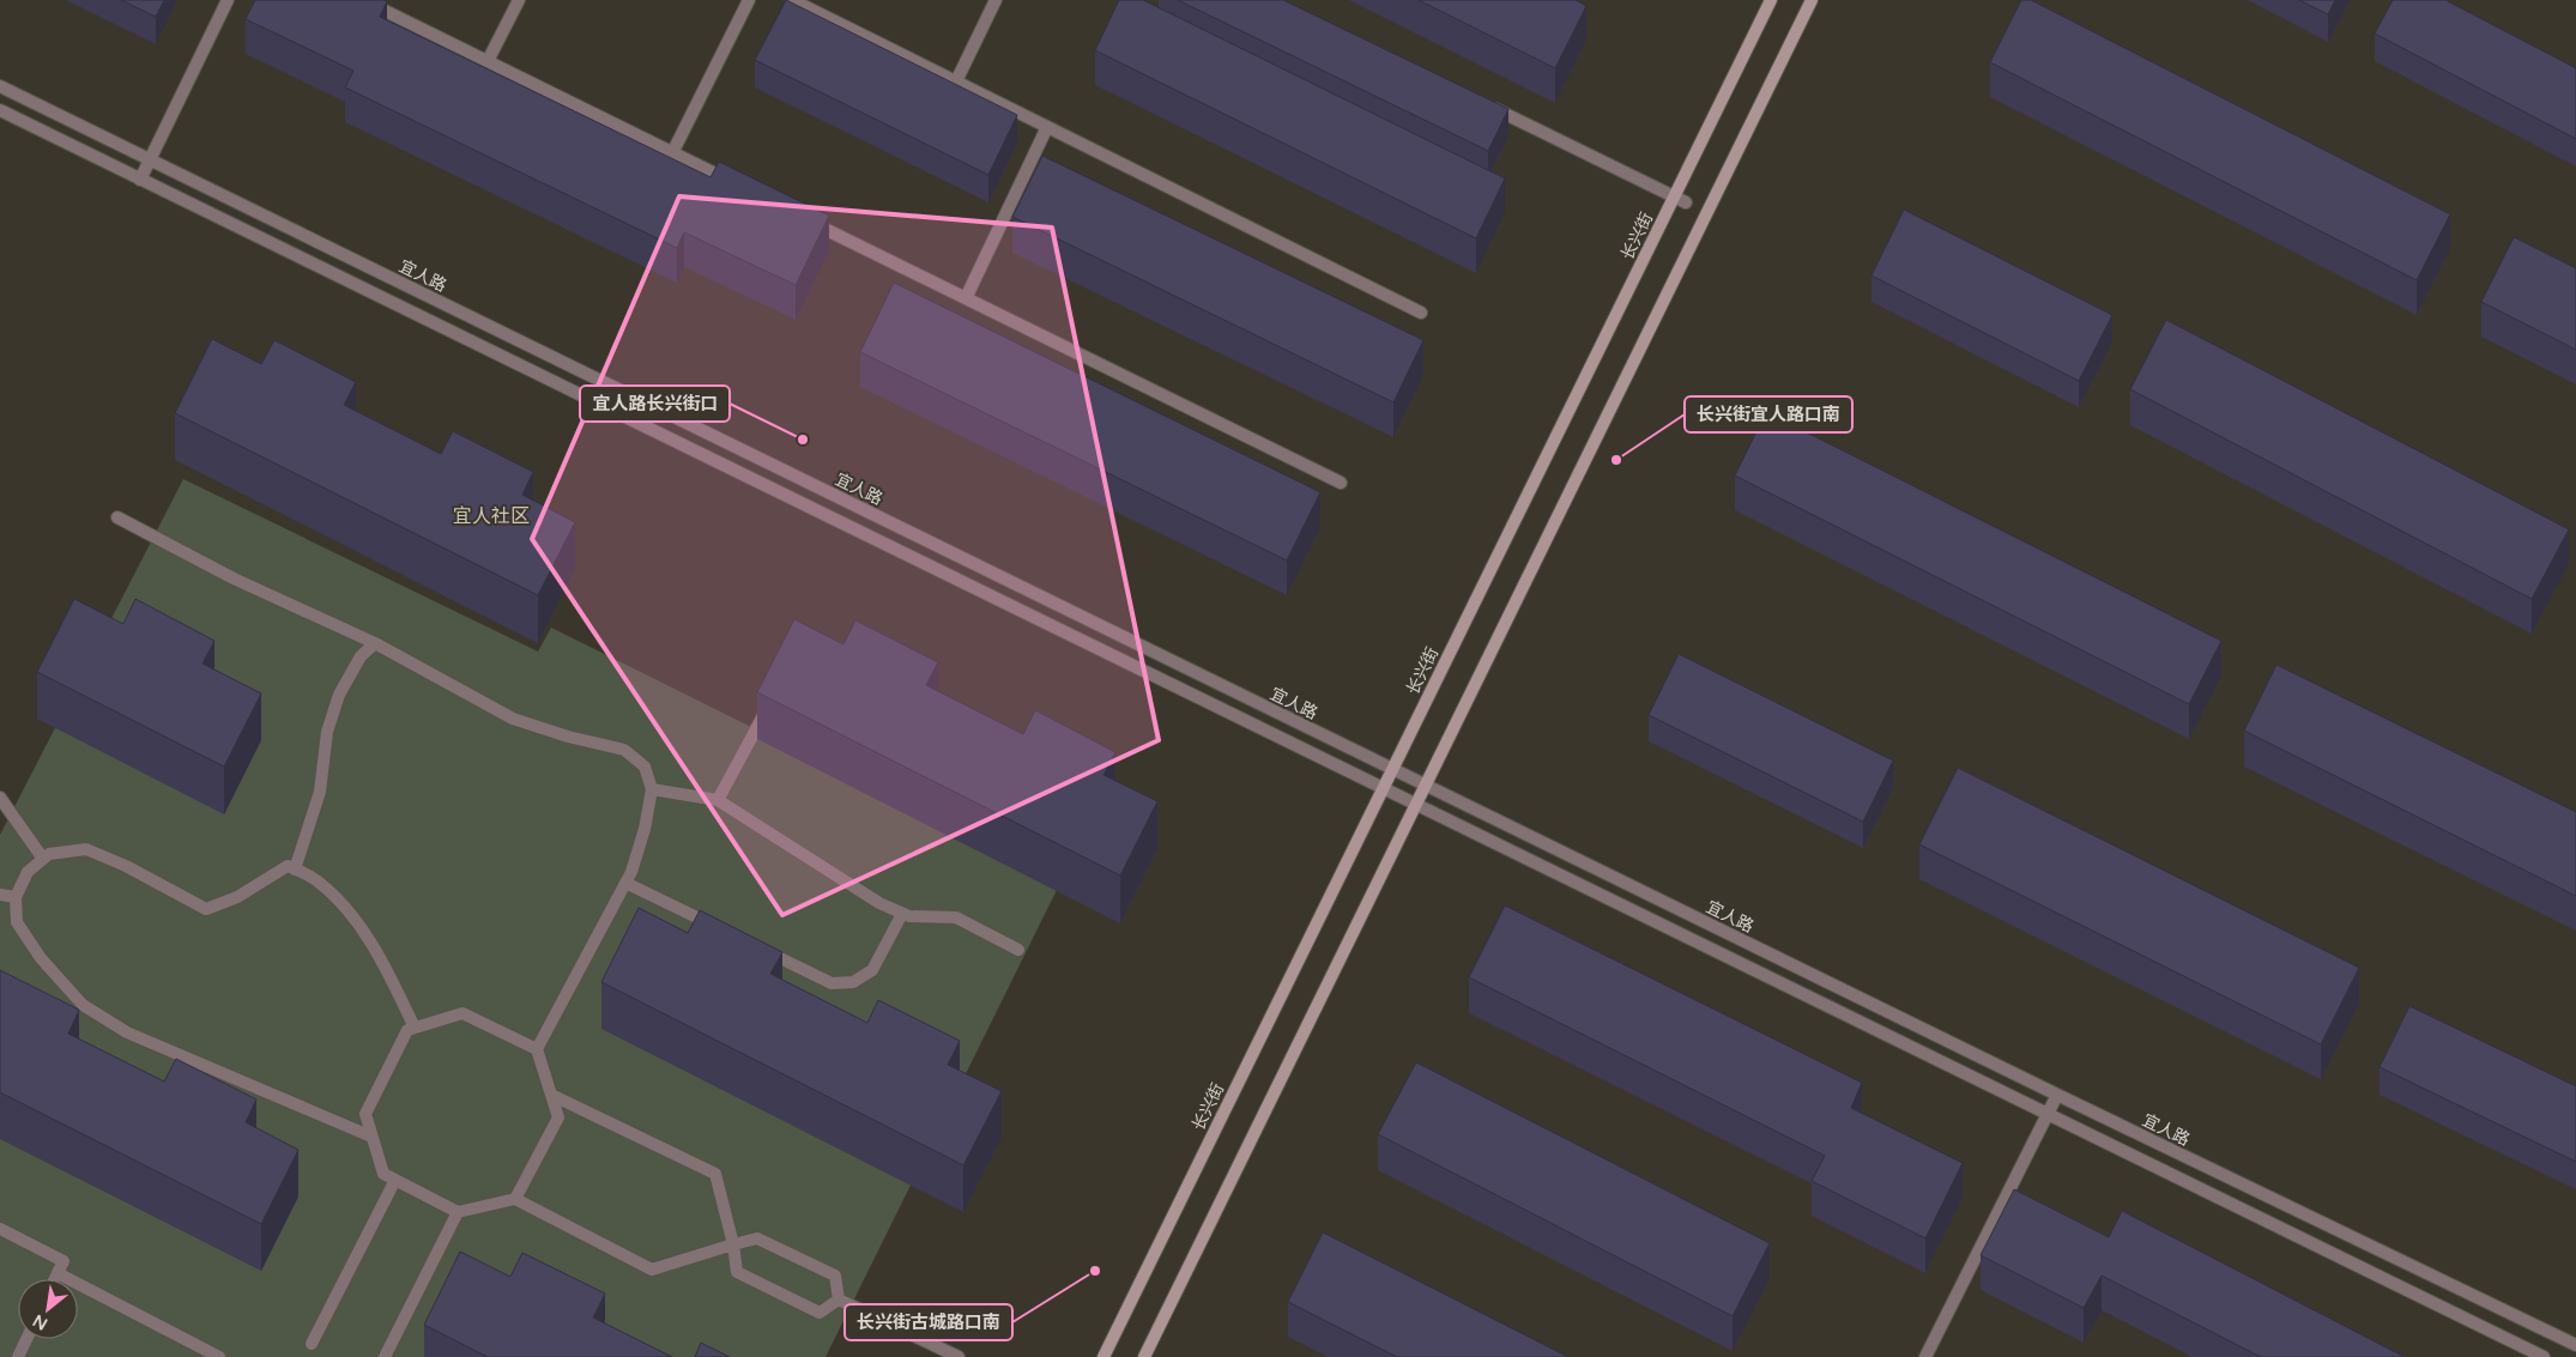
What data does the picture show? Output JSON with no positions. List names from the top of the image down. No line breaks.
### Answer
{"streets":{"main road":["长兴街"],"street":["宜人路"]},"crossings":[["长兴街","宜人路"]],"districts":["宜人社区"],"places":["宜人路长兴街口","长兴街宜人路口南","长兴街古城路口南"],"north":"bottom left"}
